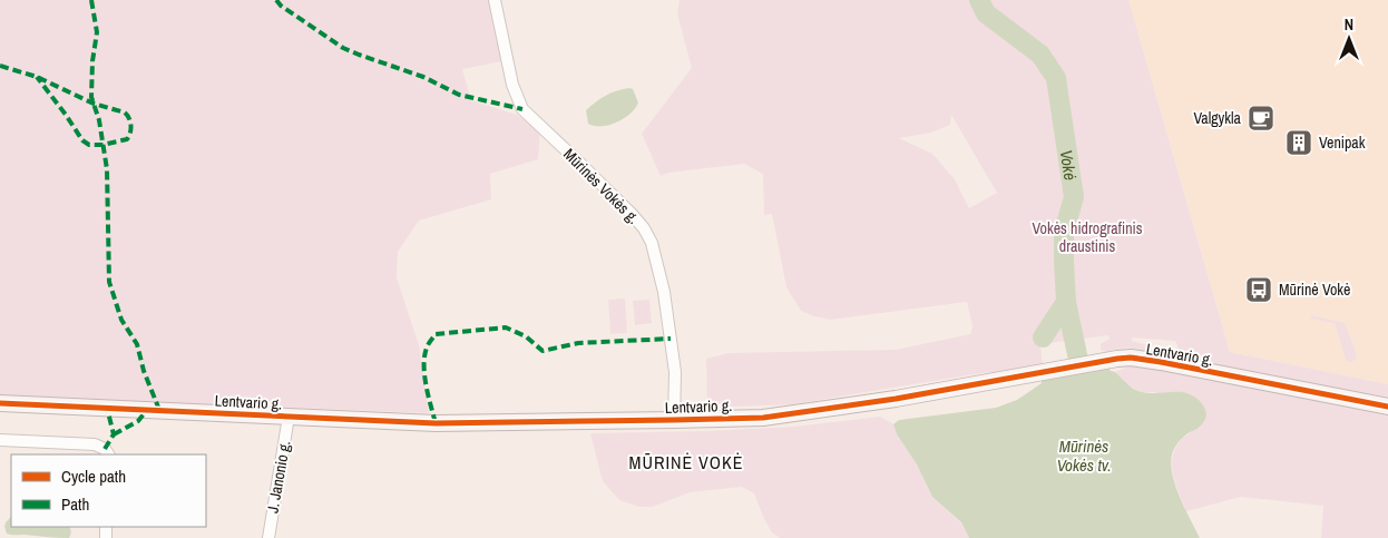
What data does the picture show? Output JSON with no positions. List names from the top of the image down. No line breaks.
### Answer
{"streets":{"main road":["Lentvario g."],"street":["Mūrinės Vokės g.","J. Janonio g."]},"crossings":[["Mūrinės Vokės g.","Lentvario g."],["Lentvario g.","J. Janonio g."]],"districts":["MŪRINĖ VOKĖ"],"water":["Vokė","Mūrinės Vokės tv."],"parks":["Vokės hidrografinis draustinis"],"places":{"cafe":["Valgykla"],"building":["Venipak"],"bus stop":["Mūrinė Vokė"]},"legend":["Cycle path","Path"],"north":"top"}
